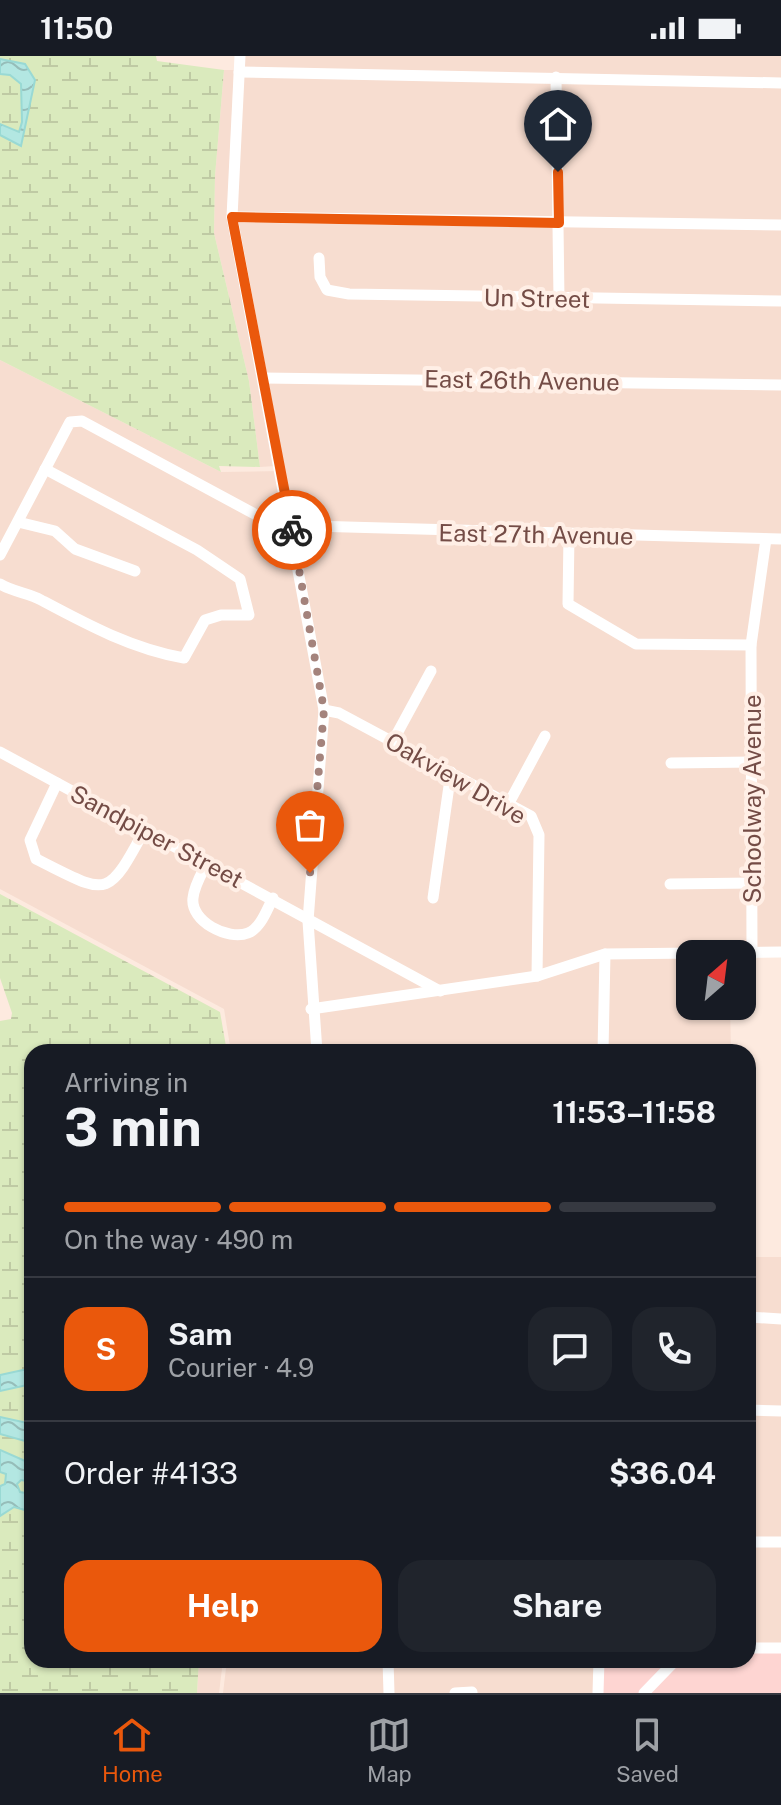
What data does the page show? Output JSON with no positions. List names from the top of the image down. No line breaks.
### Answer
{"streets":{"street":["Un Street","East 26th Avenue","East 27th Avenue","Oakview Drive","Schoolway Avenue","Sandpiper Street"]},"crossings":[["East 27th Avenue","Schoolway Avenue"]],"north":"top right","page":{"status":"11:50","heading":["3 min","Arriving in","11:53–11:58"],"panel":["Sam","Courier · 4.9","Order #4133","$36.04"],"bar":"On the way · 490 m","round":"S","buttons":["Help","Share"],"tabs":["Home","Map","Saved"]}}
